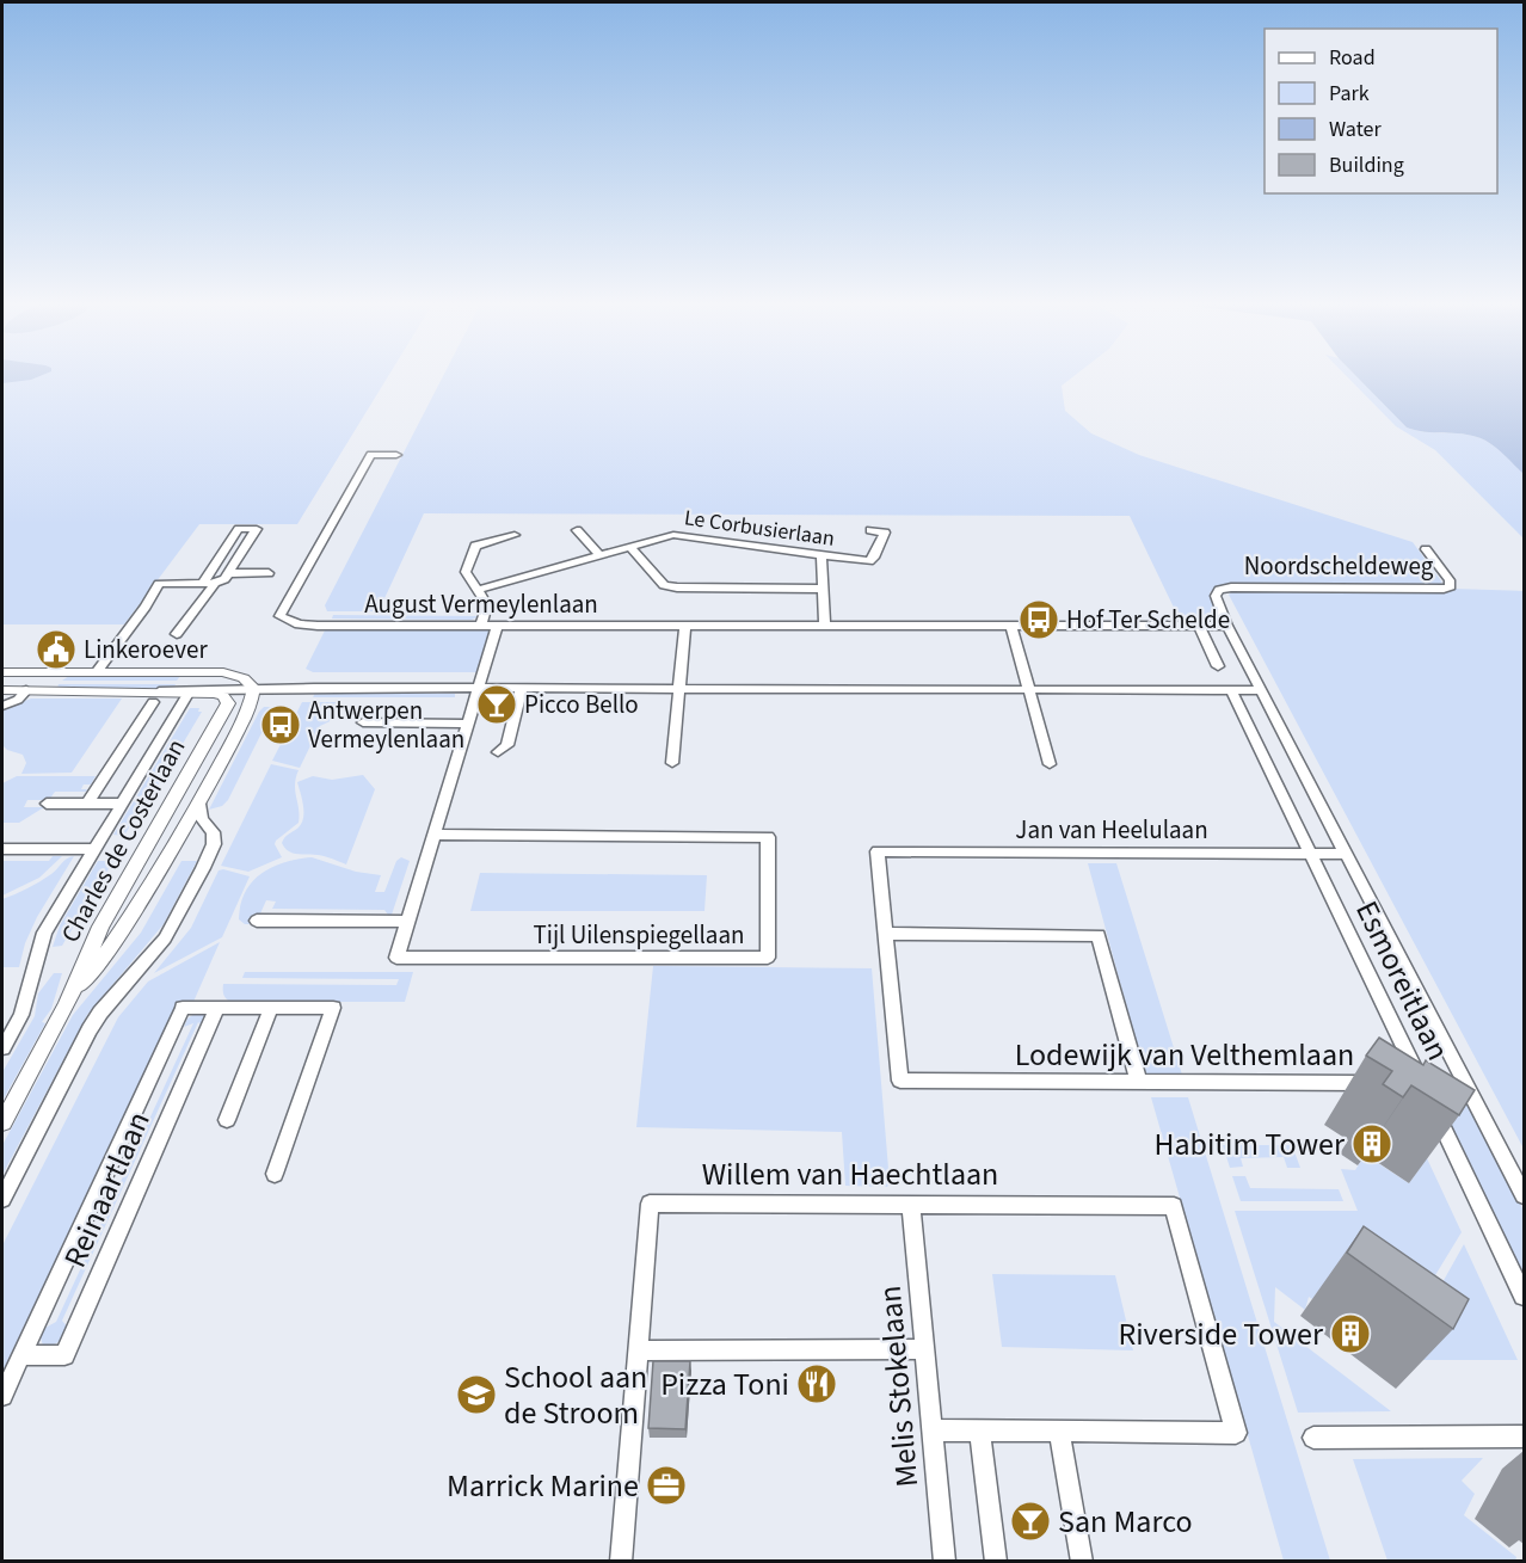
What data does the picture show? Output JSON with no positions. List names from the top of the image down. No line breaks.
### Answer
{"streets":{"main road":["Charles de Costerlaan"],"street":["Le Corbusierlaan","Noordscheldeweg","August Vermeylenlaan","Jan van Heelulaan","Tijl Uilenspiegellaan","Esmoreitlaan","Lodewijk van Velthemlaan","Willem van Haechtlaan","Reinaartlaan","Melis Stokelaan"]},"crossings":[["Noordscheldeweg","August Vermeylenlaan"],["Noordscheldeweg","Esmoreitlaan"],["August Vermeylenlaan","Esmoreitlaan"],["Jan van Heelulaan","Esmoreitlaan"],["Jan van Heelulaan","Lodewijk van Velthemlaan"],["Willem van Haechtlaan","Melis Stokelaan"]],"places":{"bus stop":["Hof Ter Schelde","Antwerpen Vermeylenlaan"],"public building":["Linkeroever"],"bar":["Picco Bello","San Marco"],"building":["Habitim Tower","Riverside Tower"],"restaurant":["Pizza Toni"],"school or university":["School aan de Stroom"],"office":["Marrick Marine"]},"legend":["Road","Park","Water","Building"]}
